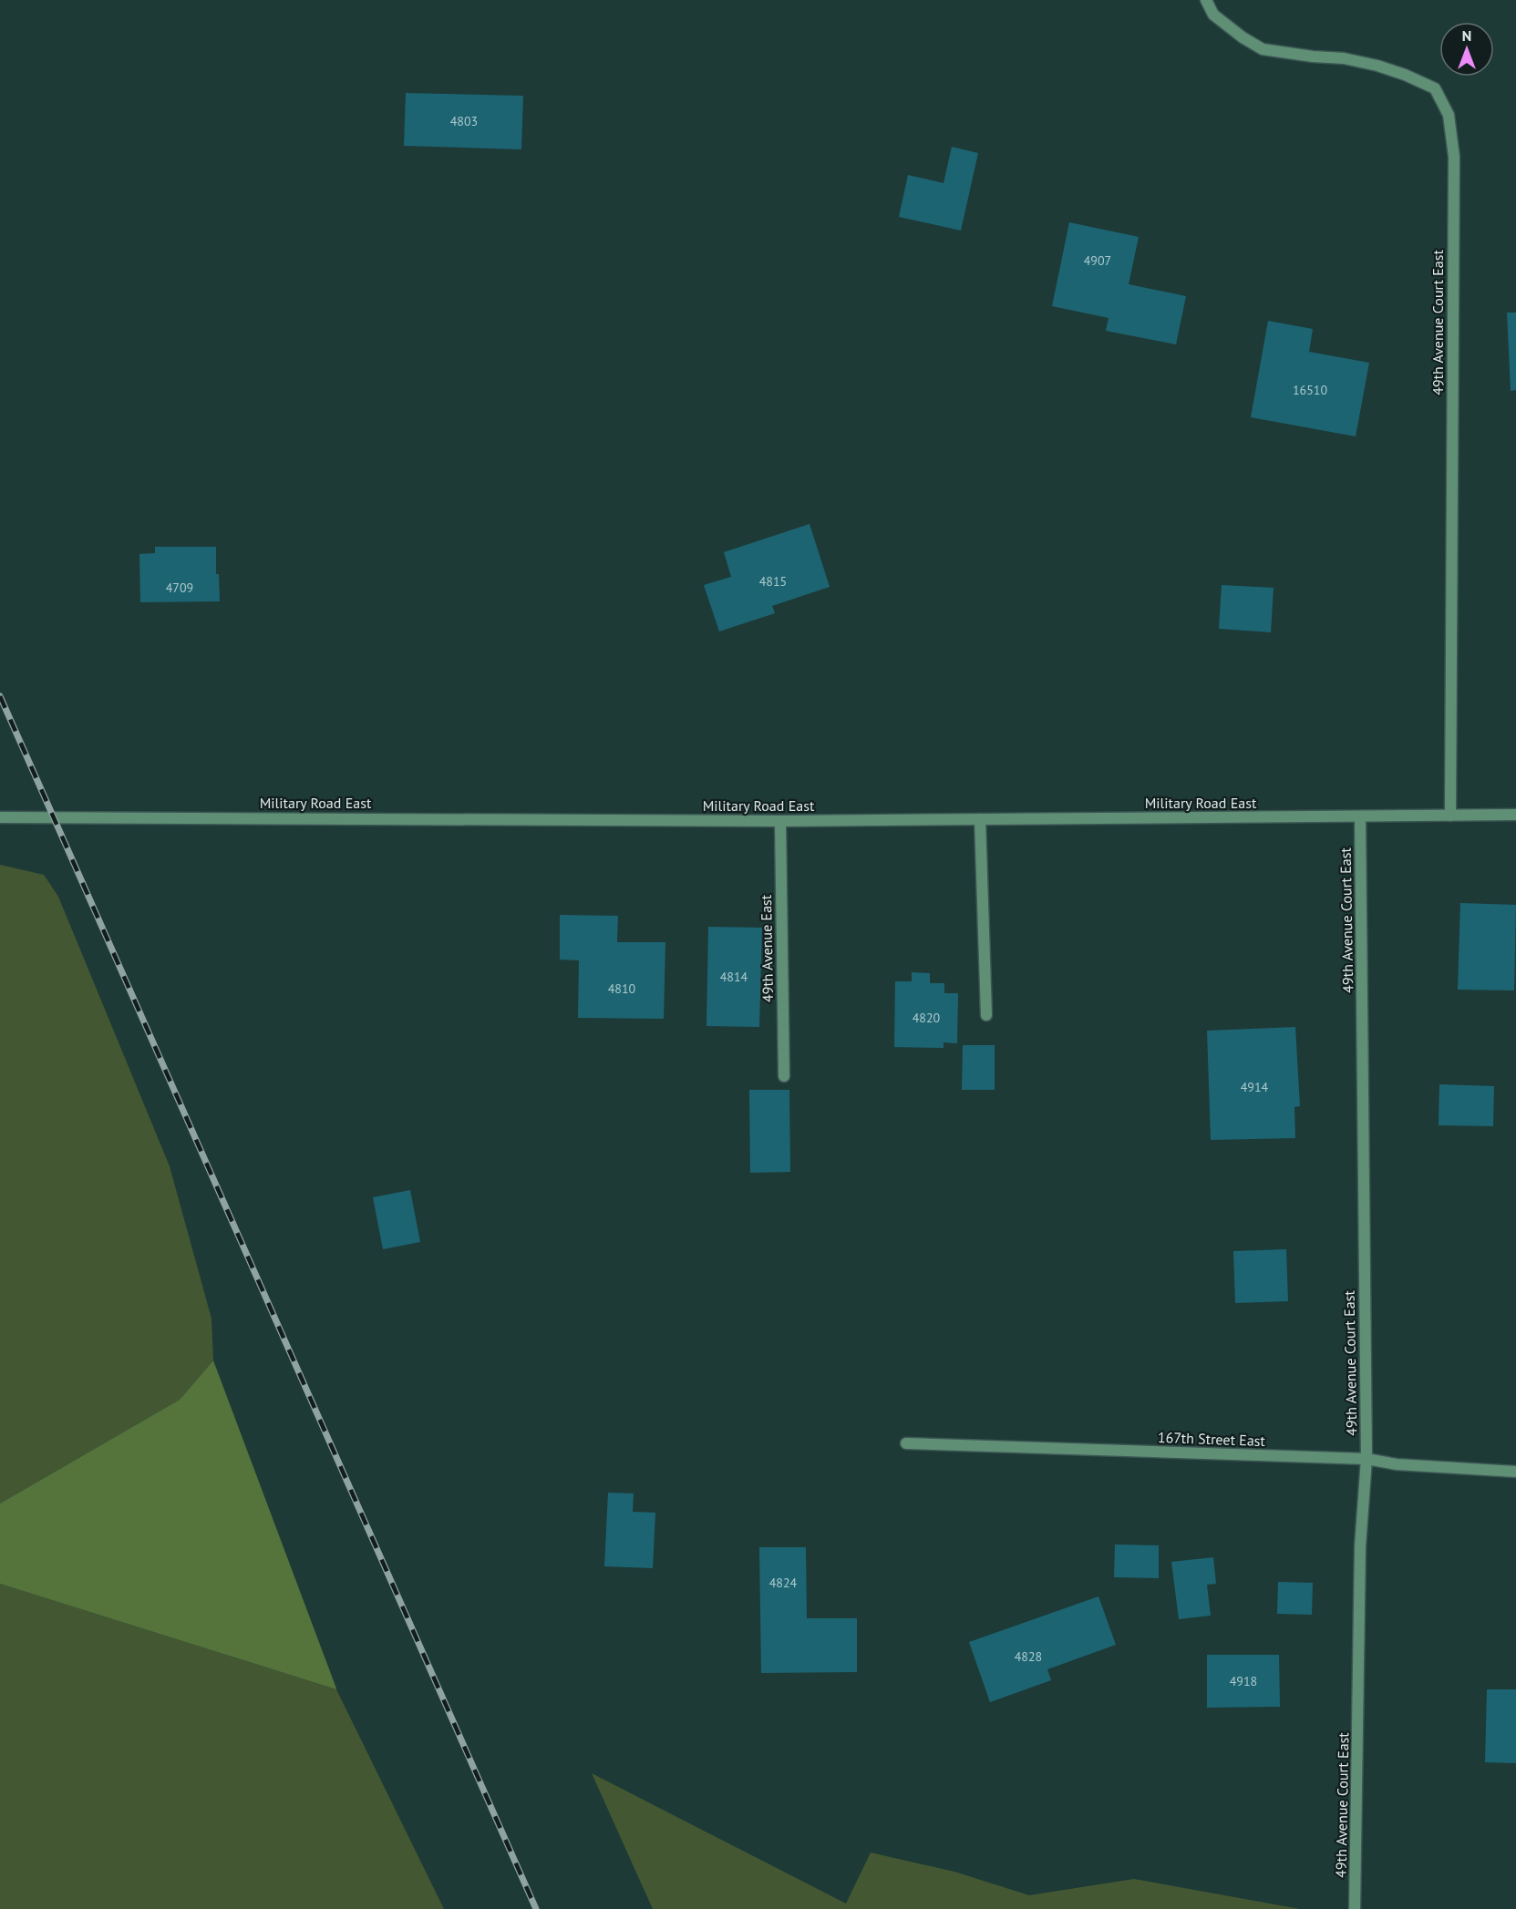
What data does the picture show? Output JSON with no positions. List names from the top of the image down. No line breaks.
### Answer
{"streets":{"street":["49th Avenue Court East","Military Road East","49th Avenue East","167th Street East"]},"crossings":[["49th Avenue Court East","Military Road East"],["49th Avenue Court East","167th Street East"],["Military Road East","49th Avenue East"]],"house_numbers":["4803","4907","16510","4815","4709","4814","4810","4820","4914","4824","4828","4918"],"north":"top"}
